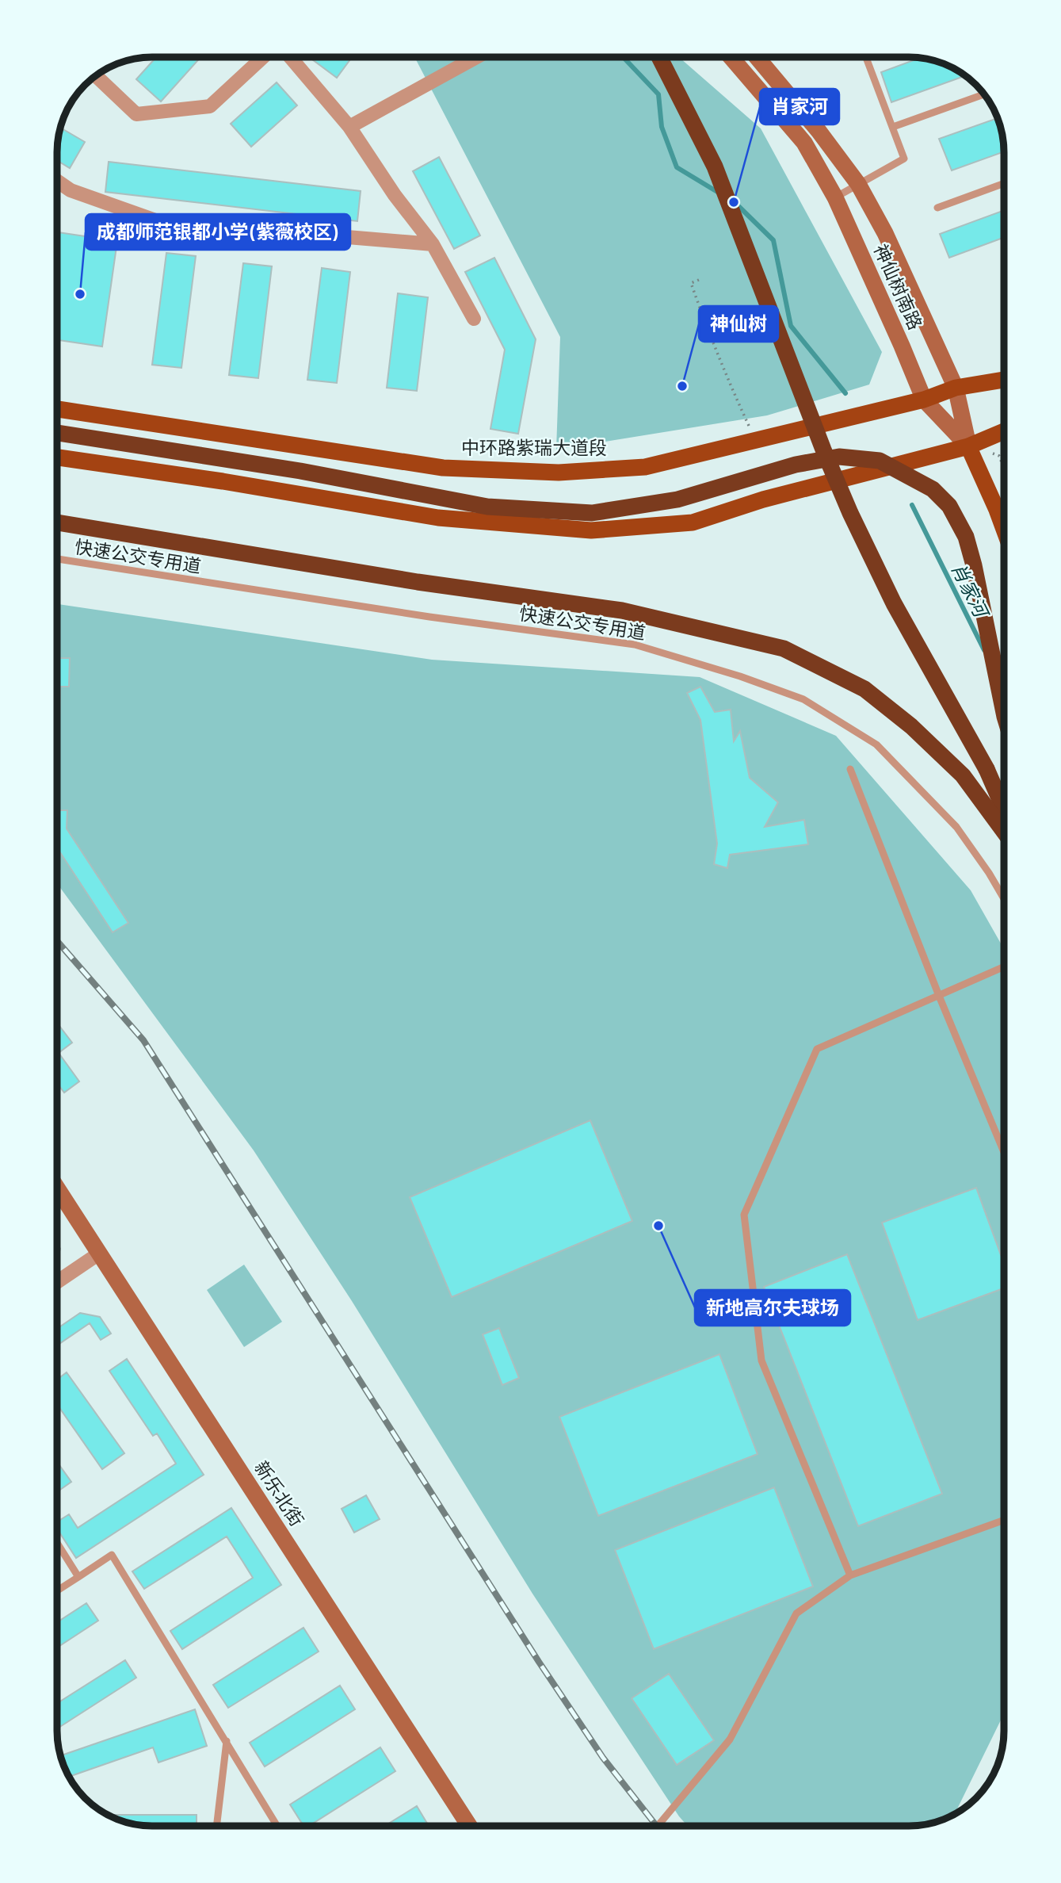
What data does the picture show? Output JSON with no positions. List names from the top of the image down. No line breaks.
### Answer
{"streets":{"main road":["神仙树南路","中环路紫瑞大道段","新乐北街"],"lane":["快速公交专用道"]},"crossings":[["神仙树南路","中环路紫瑞大道段"]],"water":["肖家河"],"places":["肖家河","成都师范银都小学(紫薇校区)","神仙树","新地高尔夫球场"]}
